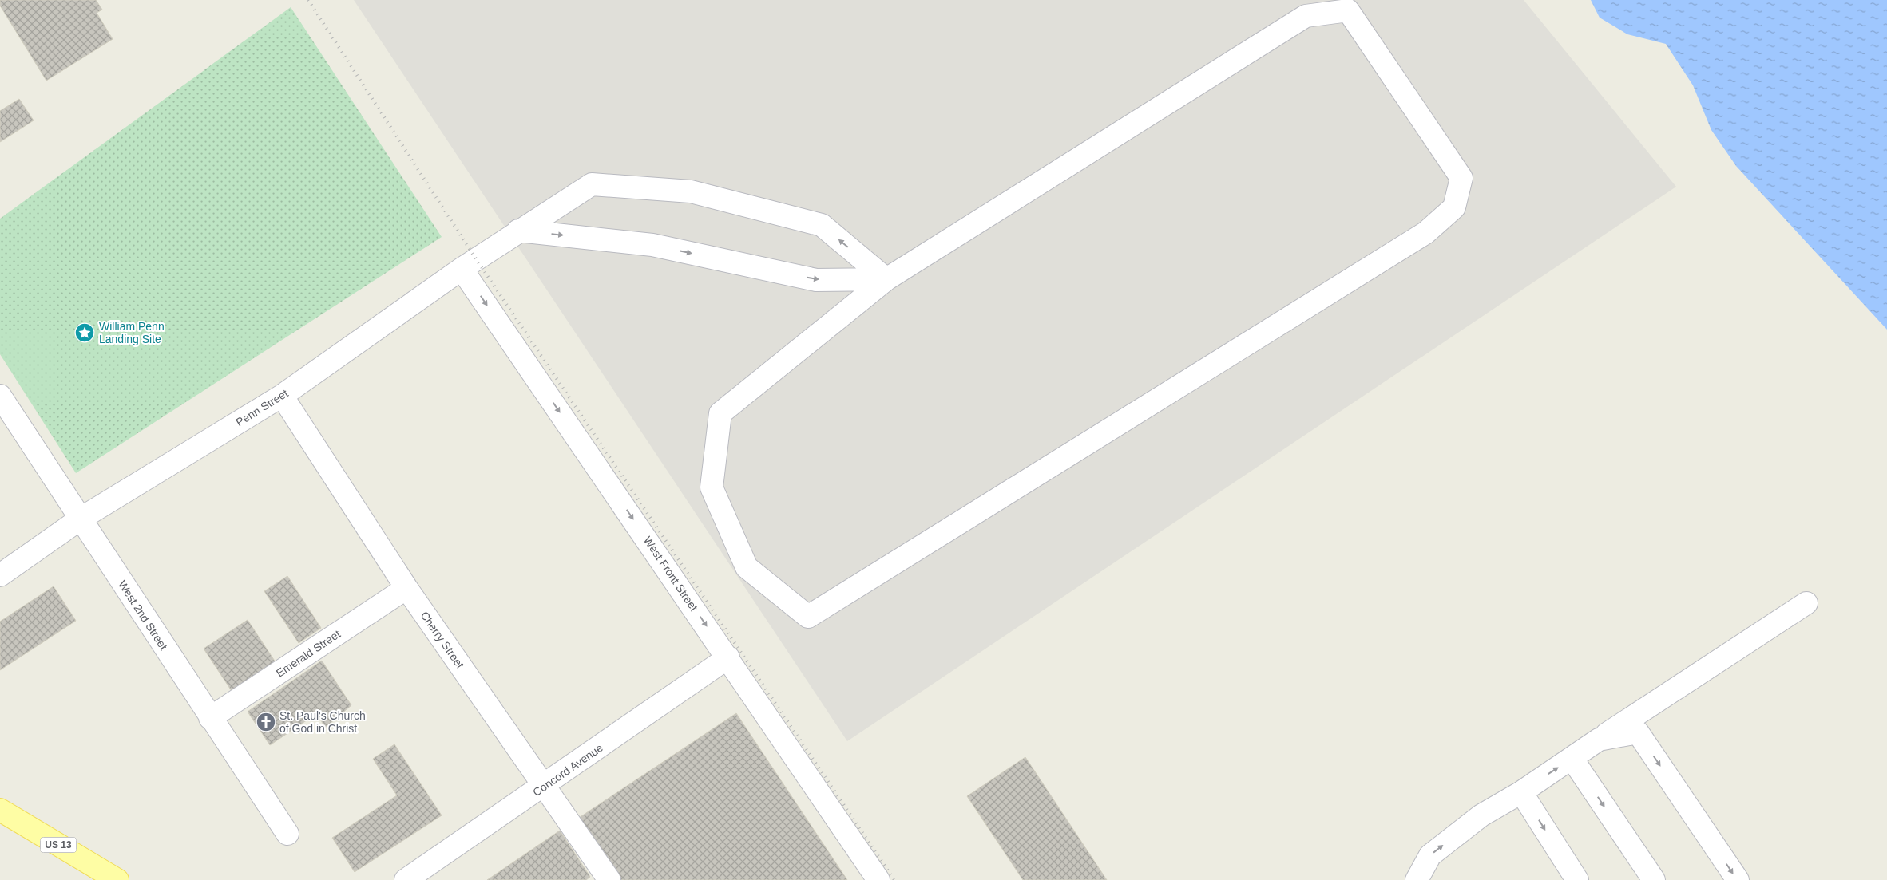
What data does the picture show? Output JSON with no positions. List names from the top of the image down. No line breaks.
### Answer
{"streets":{"main road":["US 13"],"street":["Penn Street","West Front Street","West 2nd Street","Cherry Street","Emerald Street","Concord Avenue"]},"crossings":[["Penn Street","West Front Street"],["Penn Street","West 2nd Street"],["Penn Street","Cherry Street"],["West Front Street","Concord Avenue"],["West 2nd Street","Emerald Street"],["Cherry Street","Emerald Street"],["Cherry Street","Concord Avenue"]],"one_way":["West Front Street"],"places":{"place":["William Penn Landing Site"],"church":["St. Paul's Church of God in Christ"]}}
